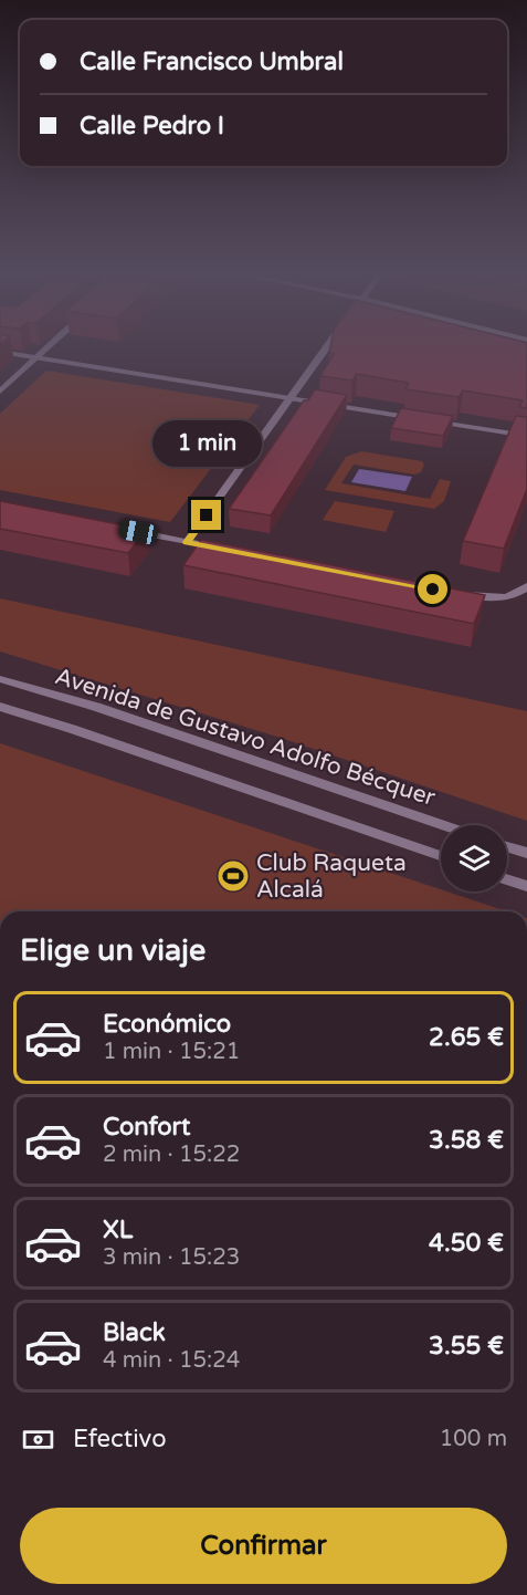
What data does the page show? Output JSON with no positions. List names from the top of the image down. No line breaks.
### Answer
{"streets":{"street":["Avenida de Gustavo Adolfo Bécquer"]},"places":{"sports":["Club Raqueta Alcalá"]},"page":{"banner":["Calle Francisco Umbral","Calle Pedro I"],"bubble":"1 min","heading":"Elige un viaje","list":[{"name":"Económico","note":"1 min · 15:21","value":"2.65 €"},{"name":"Confort","note":"2 min · 15:22","value":"3.58 €"},{"name":"XL","note":"3 min · 15:23","value":"4.50 €"},{"name":"Black","note":"4 min · 15:24","value":"3.55 €"}],"pay":["Efectivo","100 m"],"buttons":"Confirmar"}}
